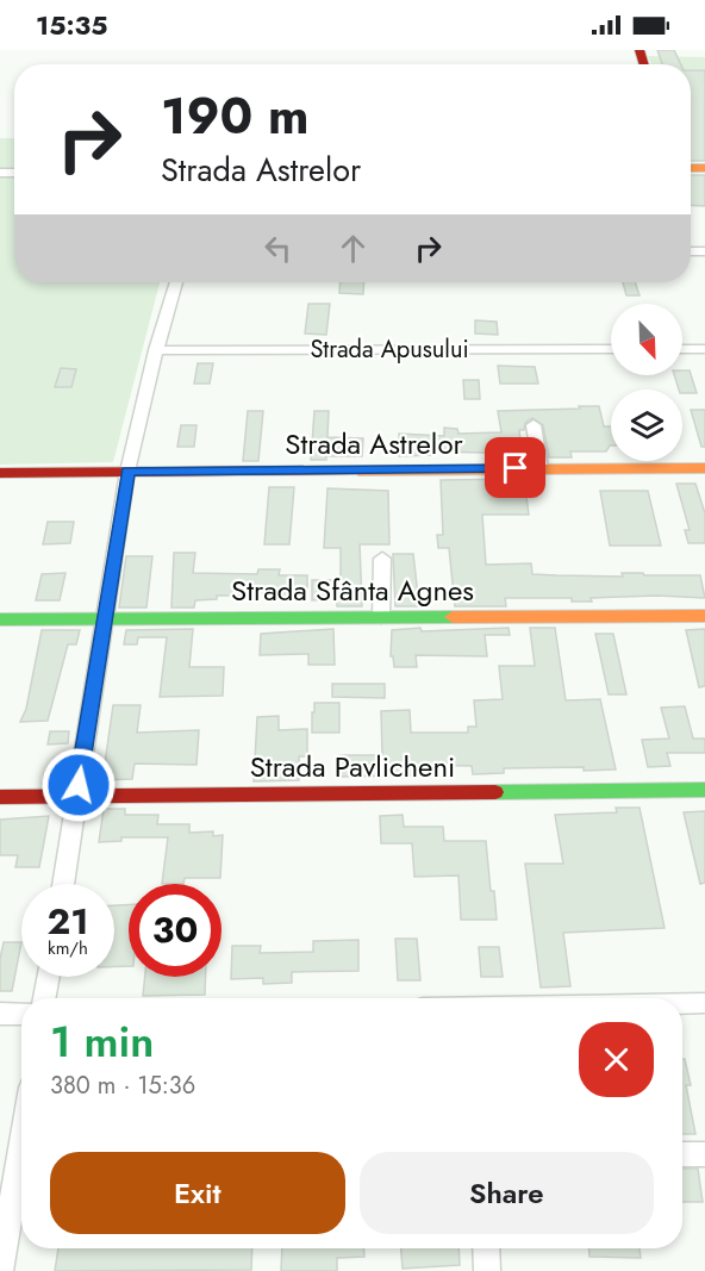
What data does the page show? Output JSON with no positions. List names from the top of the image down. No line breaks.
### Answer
{"streets":{"street":["Strada Apusului","Strada Astrelor","Strada Sfânta Agnes","Strada Pavlicheni"]},"north":"bottom right","page":{"status":"15:35","turn":["190 m","Strada Astrelor"],"speed":"21 km/h","limit":"30","heading":["1 min","380 m · 15:36"],"buttons":["Exit","Share"]}}
